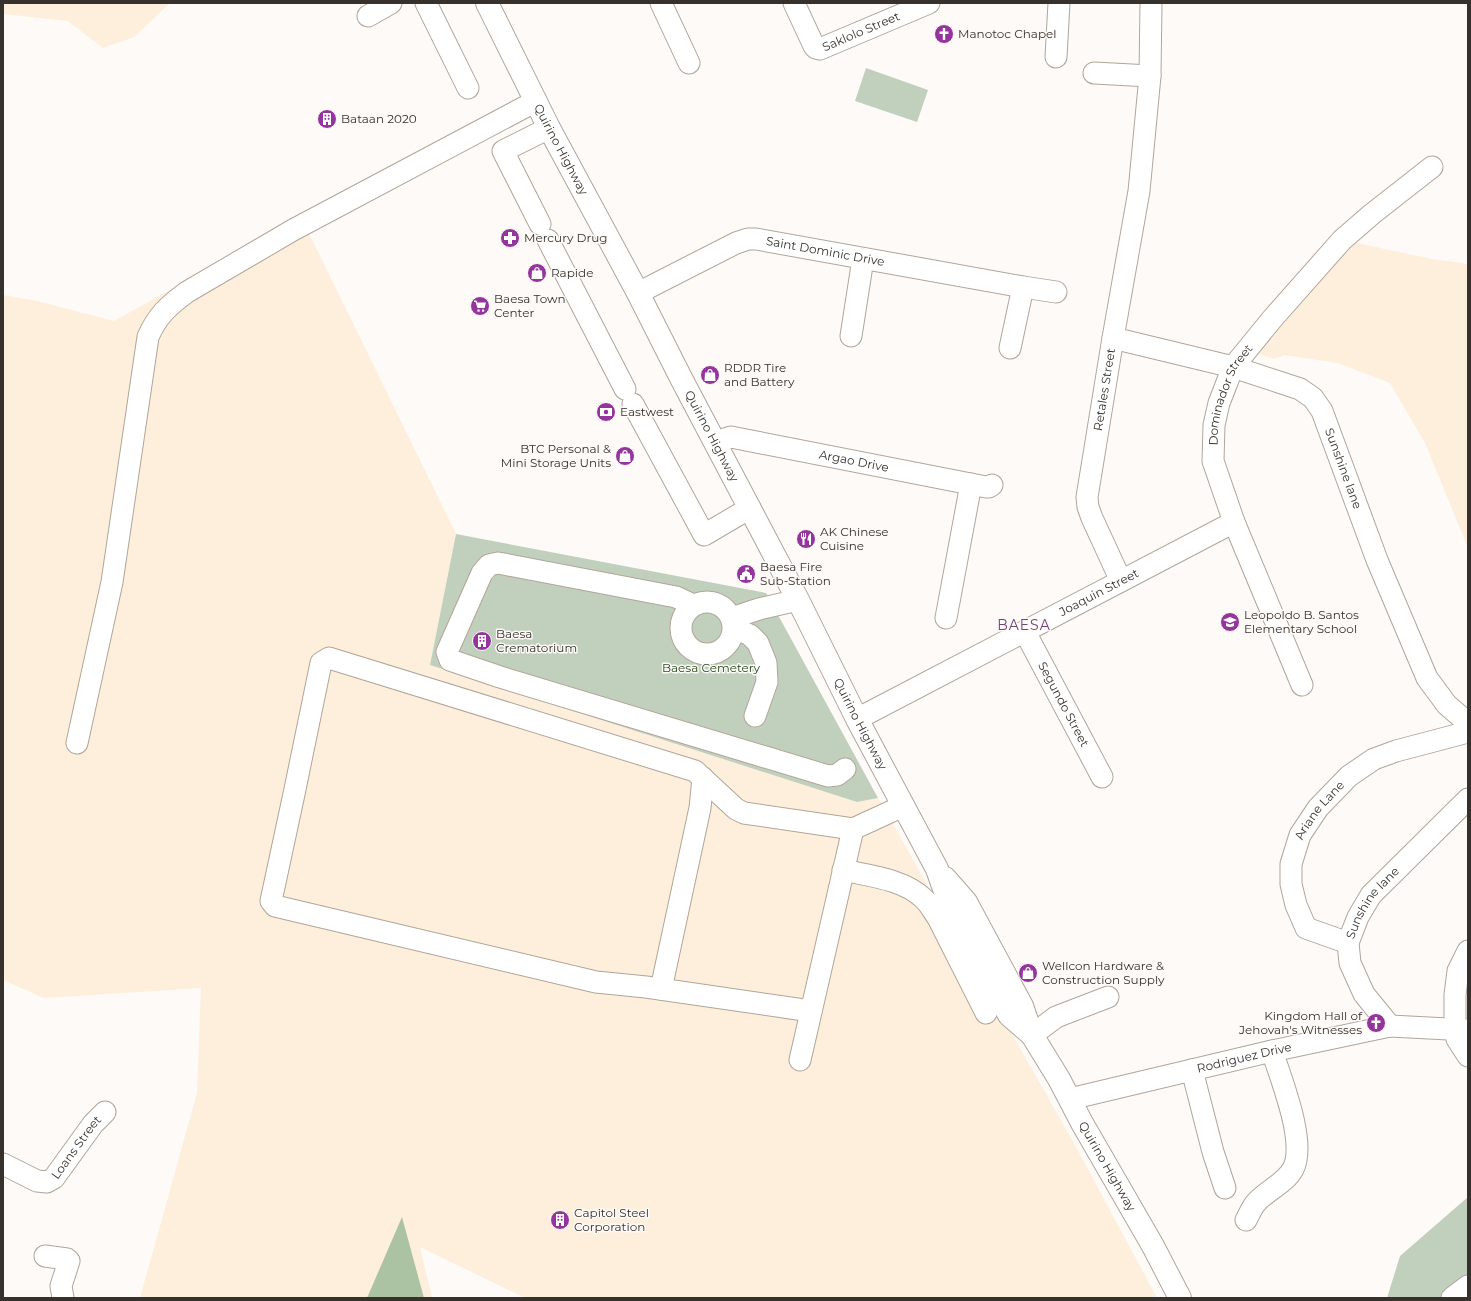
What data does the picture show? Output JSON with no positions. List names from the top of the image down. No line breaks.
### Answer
{"streets":{"main road":["Quirino Highway"],"street":["Saklolo Street","Saint Dominic Drive","Retales Street","Dominador Street","Argao Drive","Sunshine lane","Joaquin Street","Segundo Street","Ariane Lane","Rodriguez Drive","Loans Street"]},"crossings":[["Quirino Highway","Saint Dominic Drive"],["Quirino Highway","Argao Drive"],["Quirino Highway","Joaquin Street"],["Quirino Highway","Rodriguez Drive"],["Retales Street","Sunshine lane"],["Retales Street","Joaquin Street"],["Dominador Street","Sunshine lane"],["Dominador Street","Joaquin Street"],["Sunshine lane","Ariane Lane"],["Sunshine lane","Rodriguez Drive"],["Joaquin Street","Segundo Street"]],"districts":["BAESA"],"parks":["Baesa Cemetery"],"places":{"church":["Manotoc Chapel","Kingdom Hall of Jehovah's Witnesses"],"building":["Bataan 2020","Baesa Crematorium","Capitol Steel Corporation"],"pharmacy":["Mercury Drug"],"shop":["Rapide","RDDR Tire and Battery","BTC Personal & Mini Storage Units","Wellcon Hardware & Construction Supply"],"supermarket":["Baesa Town Center"],"bank":["Eastwest"],"restaurant":["AK Chinese Cuisine"],"public building":["Baesa Fire Sub-Station"],"school or university":["Leopoldo B. Santos Elementary School"]}}
